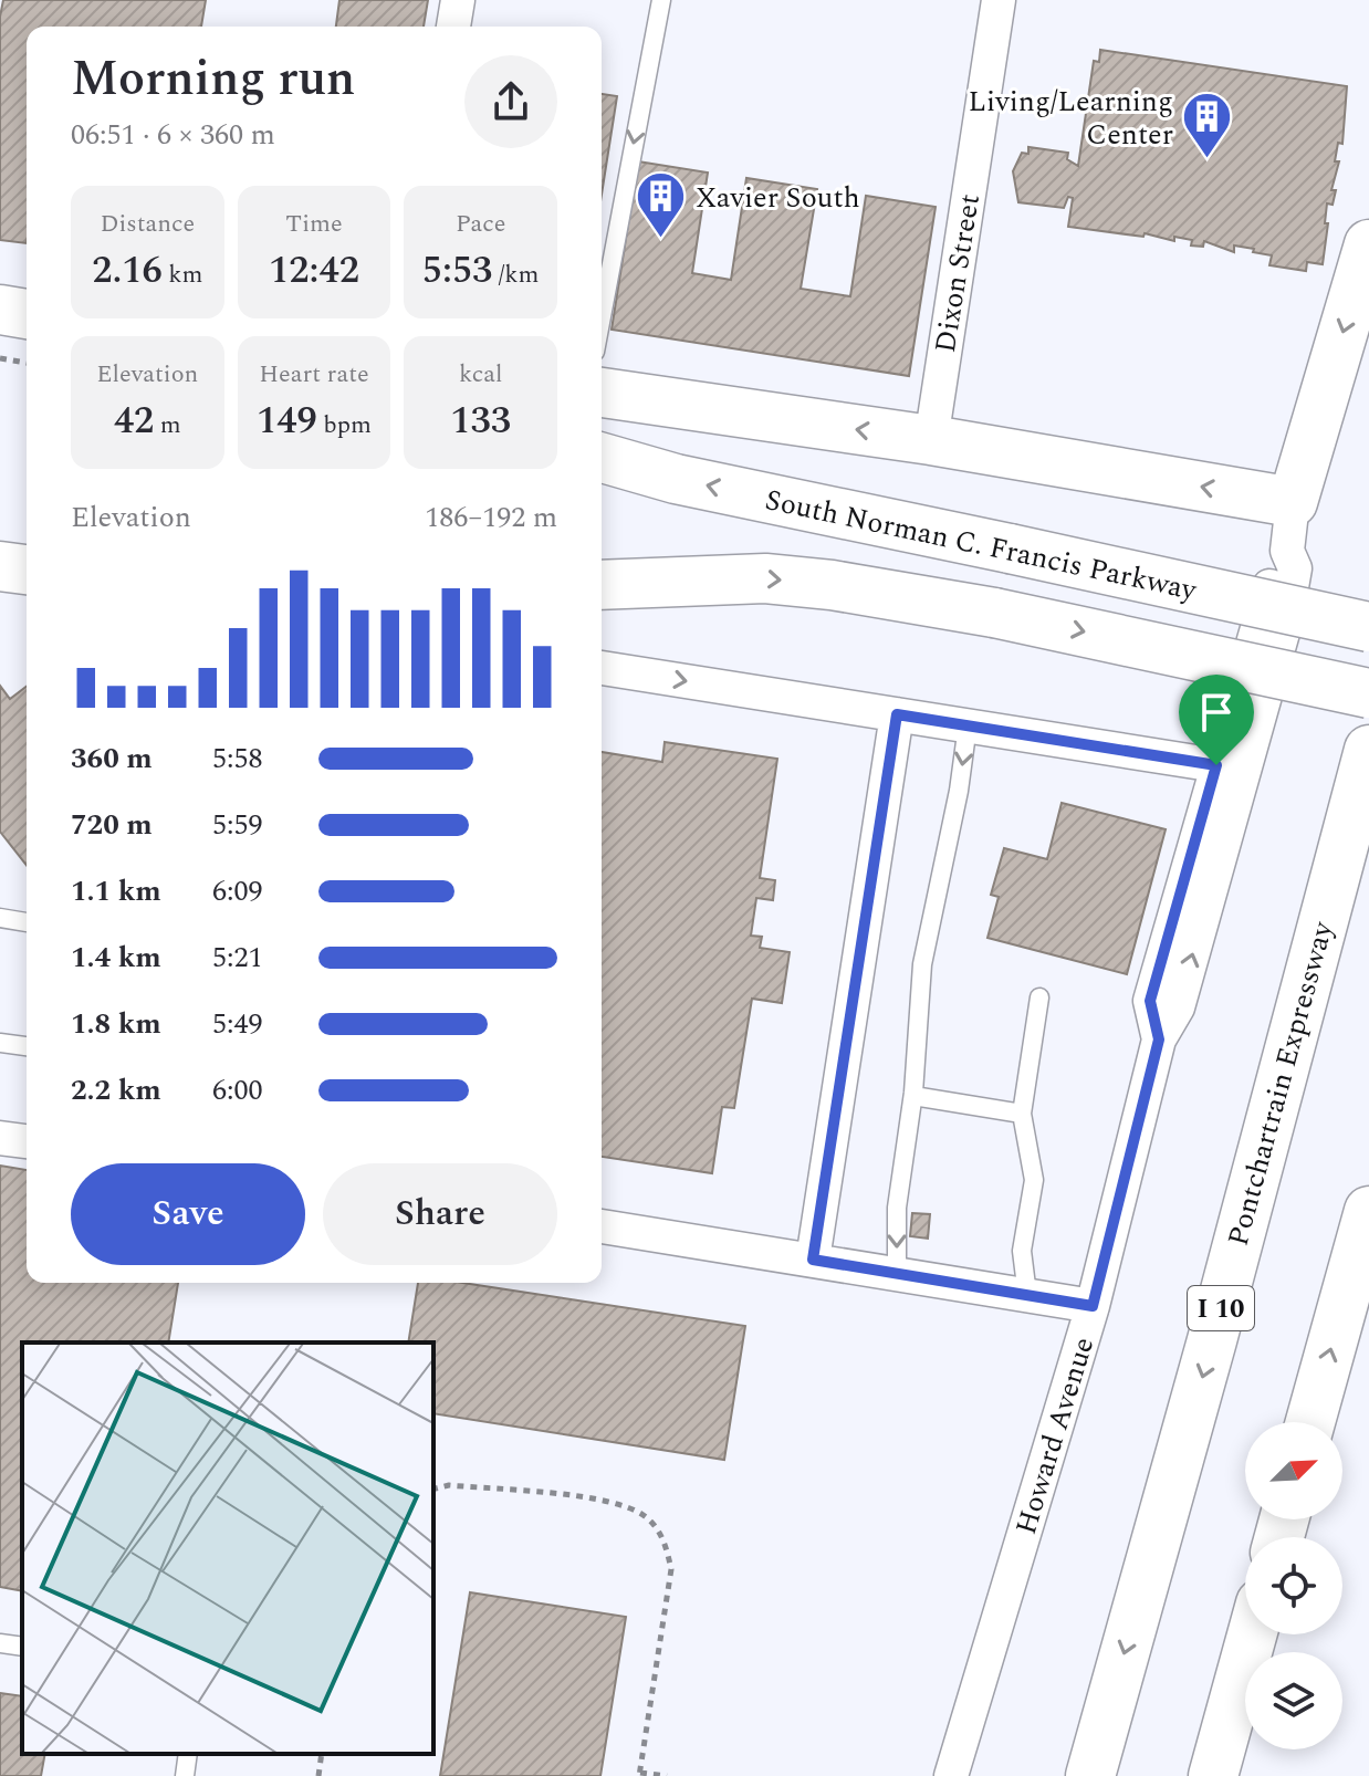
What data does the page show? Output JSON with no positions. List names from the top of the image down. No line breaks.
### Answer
{"streets":{"main road":["South Norman C. Francis Parkway","Pontchartrain Expressway","I 10","Howard Avenue"],"street":["Dixon Street"]},"places":{"building":["Living/Learning Center","Xavier South"]},"north":"top right","page":{"heading":["Morning run","06:51 · 6 × 360 m"],"stats":[["Distance","2.16 km"],["Time","12:42"],["Pace","5:53 /km"],["Elevation","42 m"],["Heart rate","149 bpm"],["kcal","133"]],"chart":["Elevation","186–192 m"],"list":[{"name":"360 m","note":"5:58"},{"name":"720 m","note":"5:59"},{"name":"1.1 km","note":"6:09"},{"name":"1.4 km","note":"5:21"},{"name":"1.8 km","note":"5:49"},{"name":"2.2 km","note":"6:00"}],"buttons":["Save","Share"]}}
